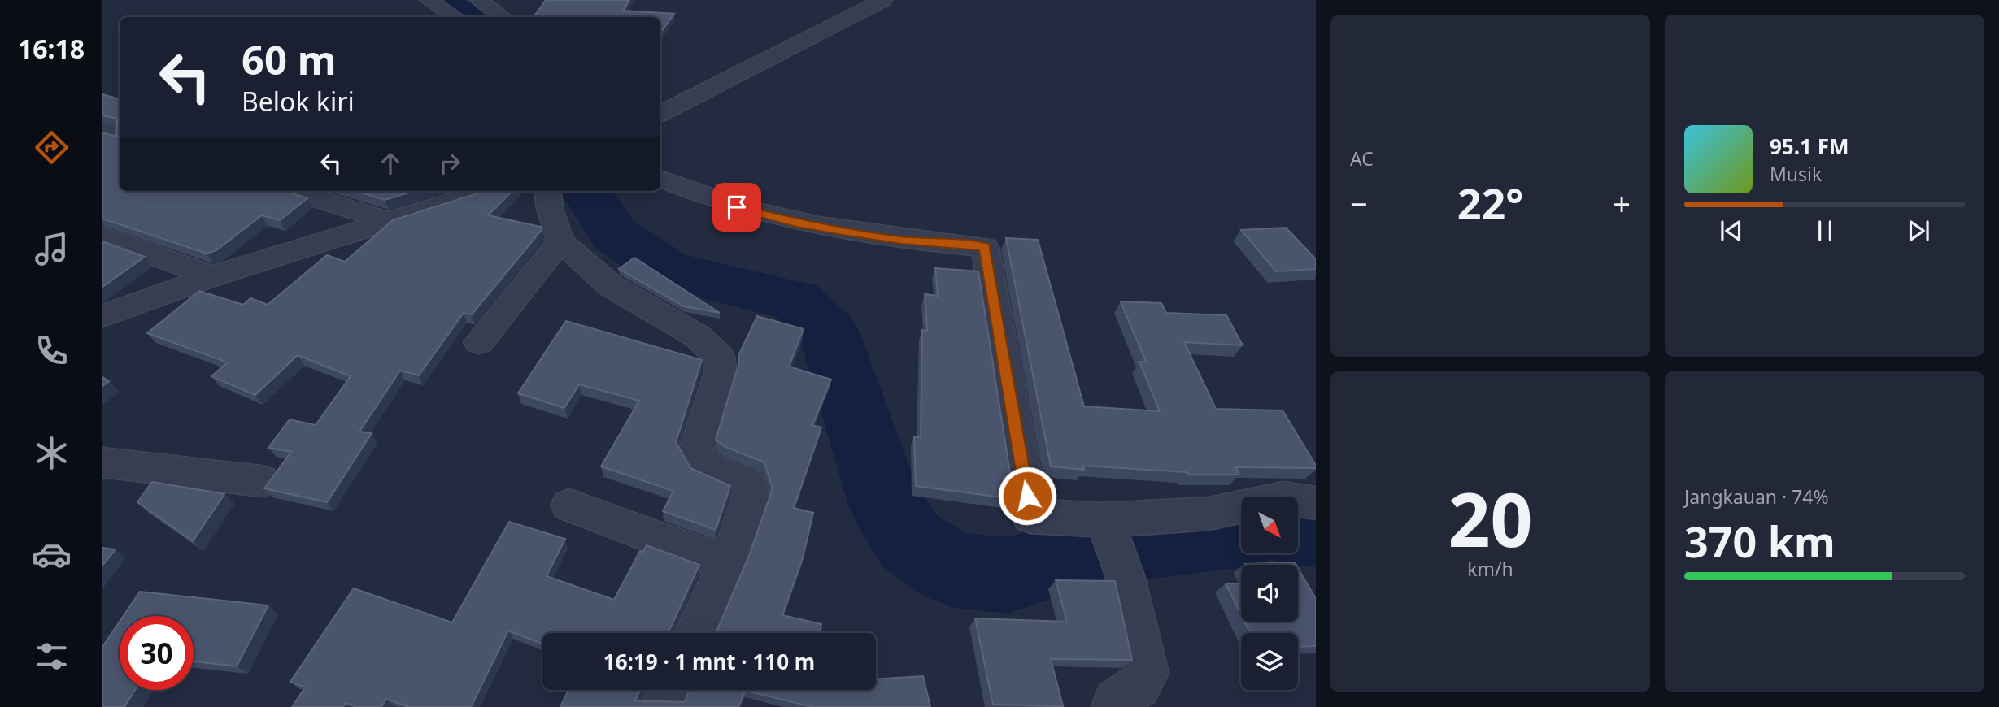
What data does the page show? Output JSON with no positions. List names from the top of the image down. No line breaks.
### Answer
{"north":"bottom right","page":{"tabs":"16:18","tile":["AC",["20","km/h"],["Jangkauan · 74%","370 km"]],"turn":["60 m","Belok kiri"],"song":["95.1 FM","Musik"],"heat":["−","22°","+"],"limit":"30","trip":"16:19 · 1 mnt · 110 m"}}
